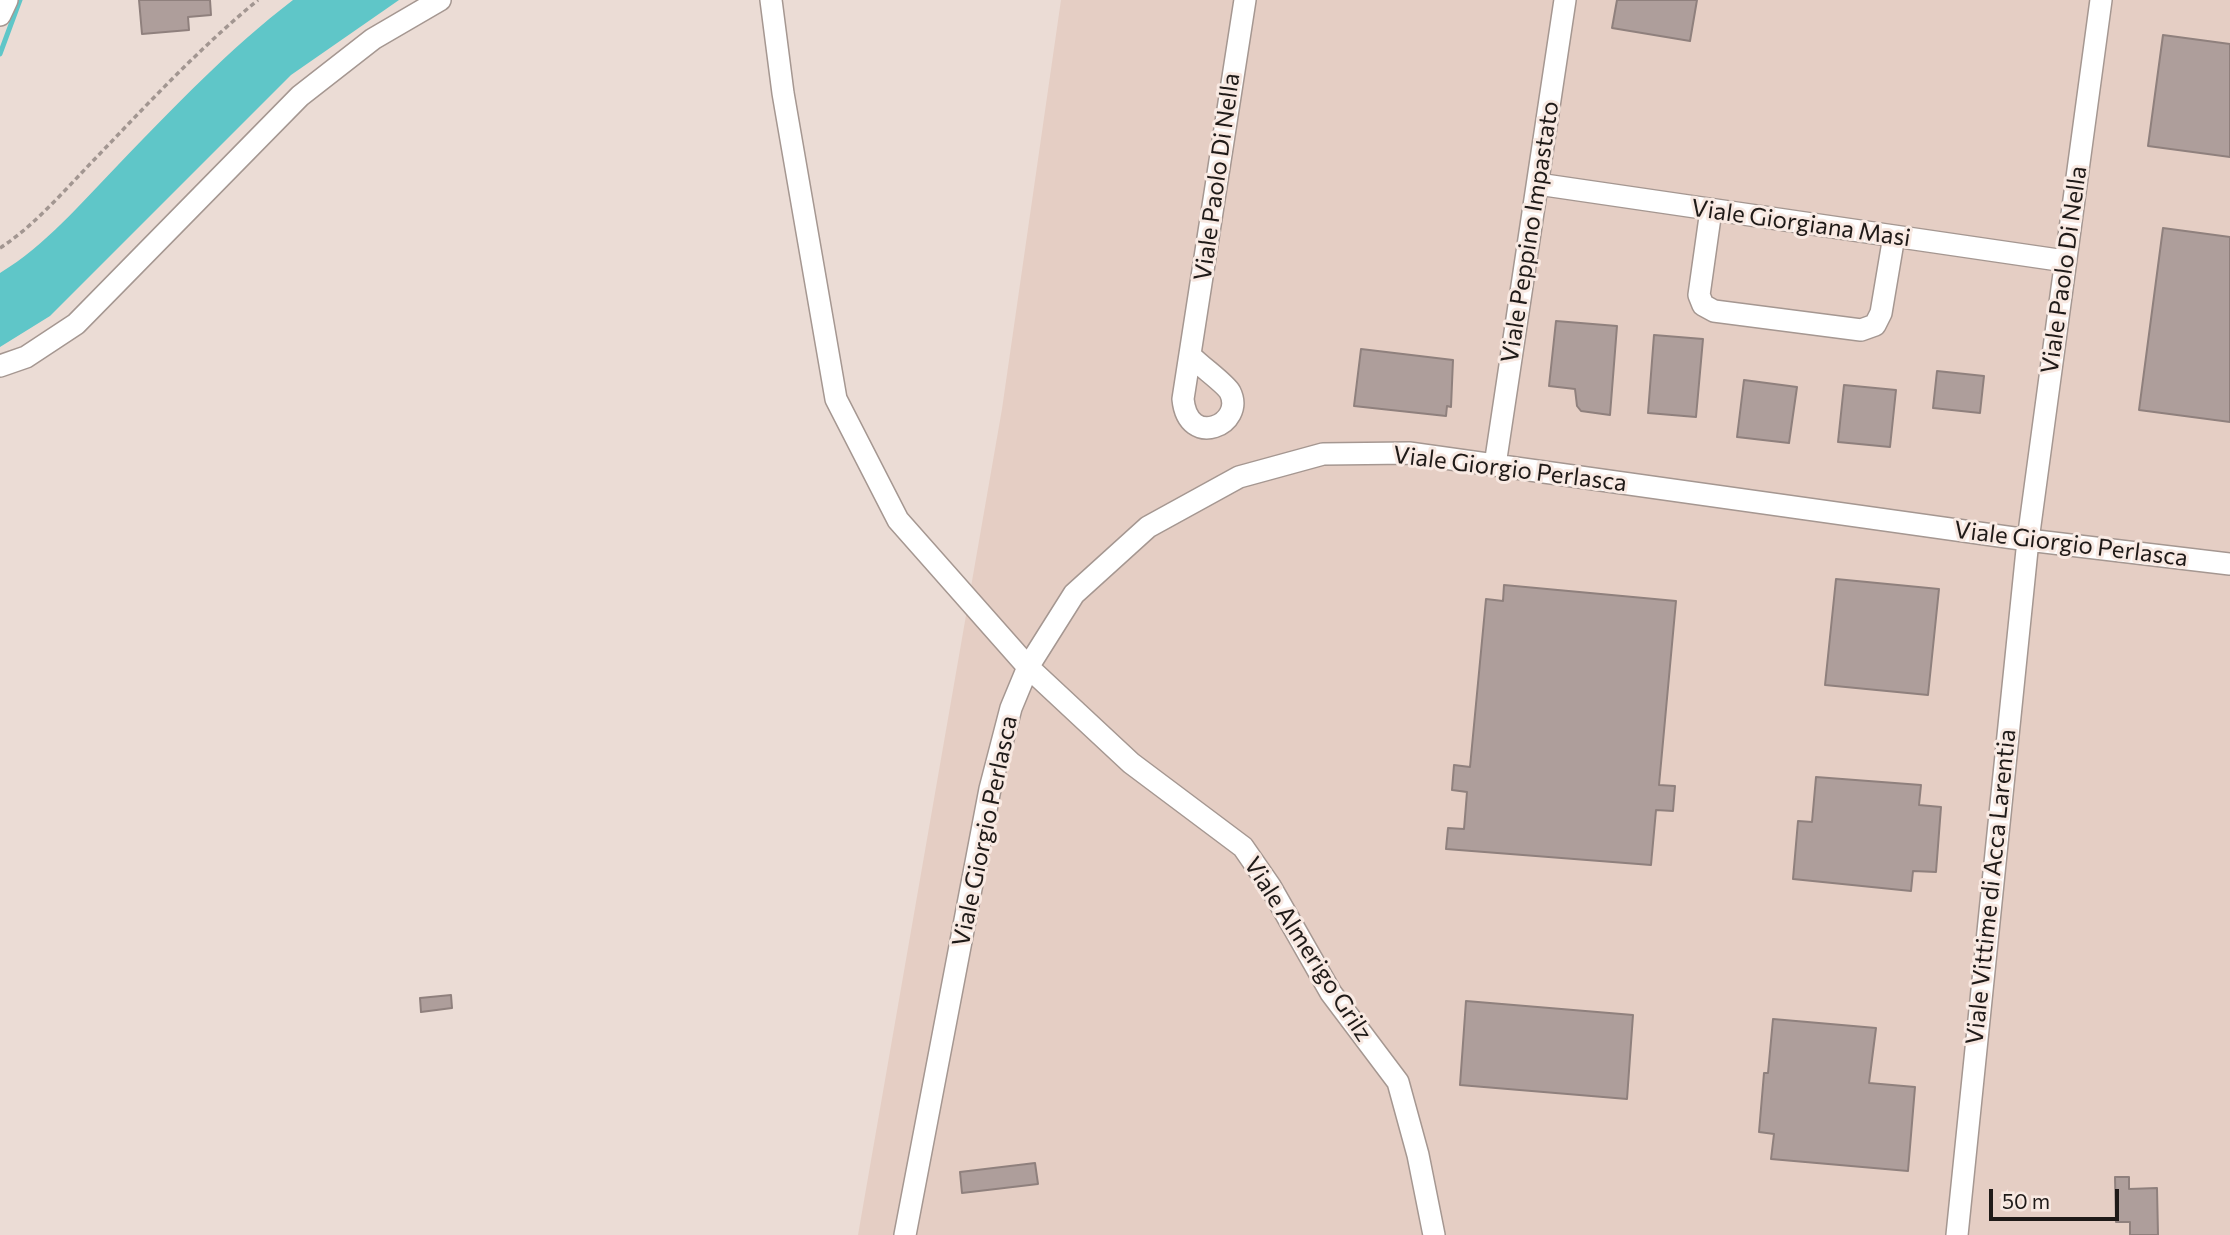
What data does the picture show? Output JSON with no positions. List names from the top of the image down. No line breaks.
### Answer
{"streets":{"street":["Viale Paolo Di Nella","Viale Giorgiana Masi","Viale Peppino Impastato","Viale Giorgio Perlasca","Viale Vittime di Acca Larentia","Viale Almerigo Grilz"]},"crossings":[["Viale Paolo Di Nella","Viale Giorgiana Masi"],["Viale Paolo Di Nella","Viale Giorgio Perlasca"],["Viale Paolo Di Nella","Viale Vittime di Acca Larentia"],["Viale Giorgiana Masi","Viale Peppino Impastato"],["Viale Peppino Impastato","Viale Giorgio Perlasca"],["Viale Giorgio Perlasca","Viale Vittime di Acca Larentia"],["Viale Giorgio Perlasca","Viale Almerigo Grilz"]],"scale_bar":"50 m"}
